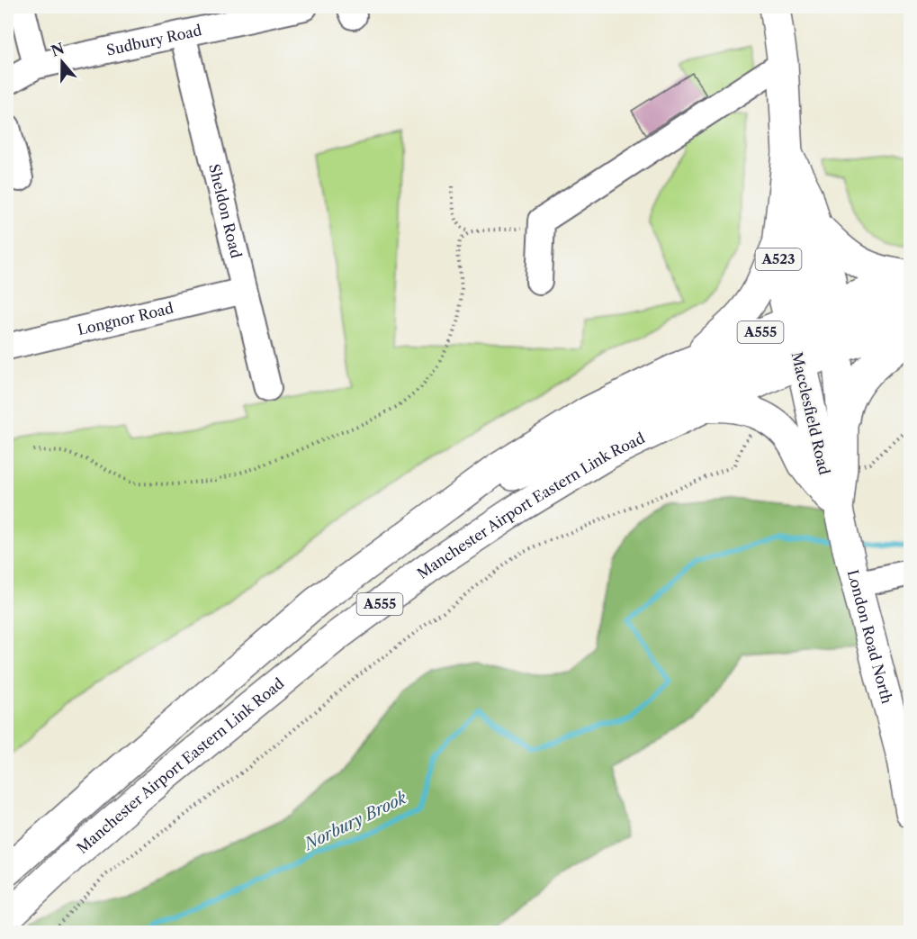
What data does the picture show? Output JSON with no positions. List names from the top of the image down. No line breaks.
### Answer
{"streets":{"main road":["A523","A555","Macclesfield Road","Manchester Airport Eastern Link Road","London Road North"],"street":["Sudbury Road","Sheldon Road","Longnor Road"]},"crossings":[["Sudbury Road","Sheldon Road"],["Sheldon Road","Longnor Road"],["A555","Macclesfield Road"],["A555","Manchester Airport Eastern Link Road"],["Macclesfield Road","Manchester Airport Eastern Link Road"],["Macclesfield Road","London Road North"]],"water":["Norbury Brook"],"north":"top"}
